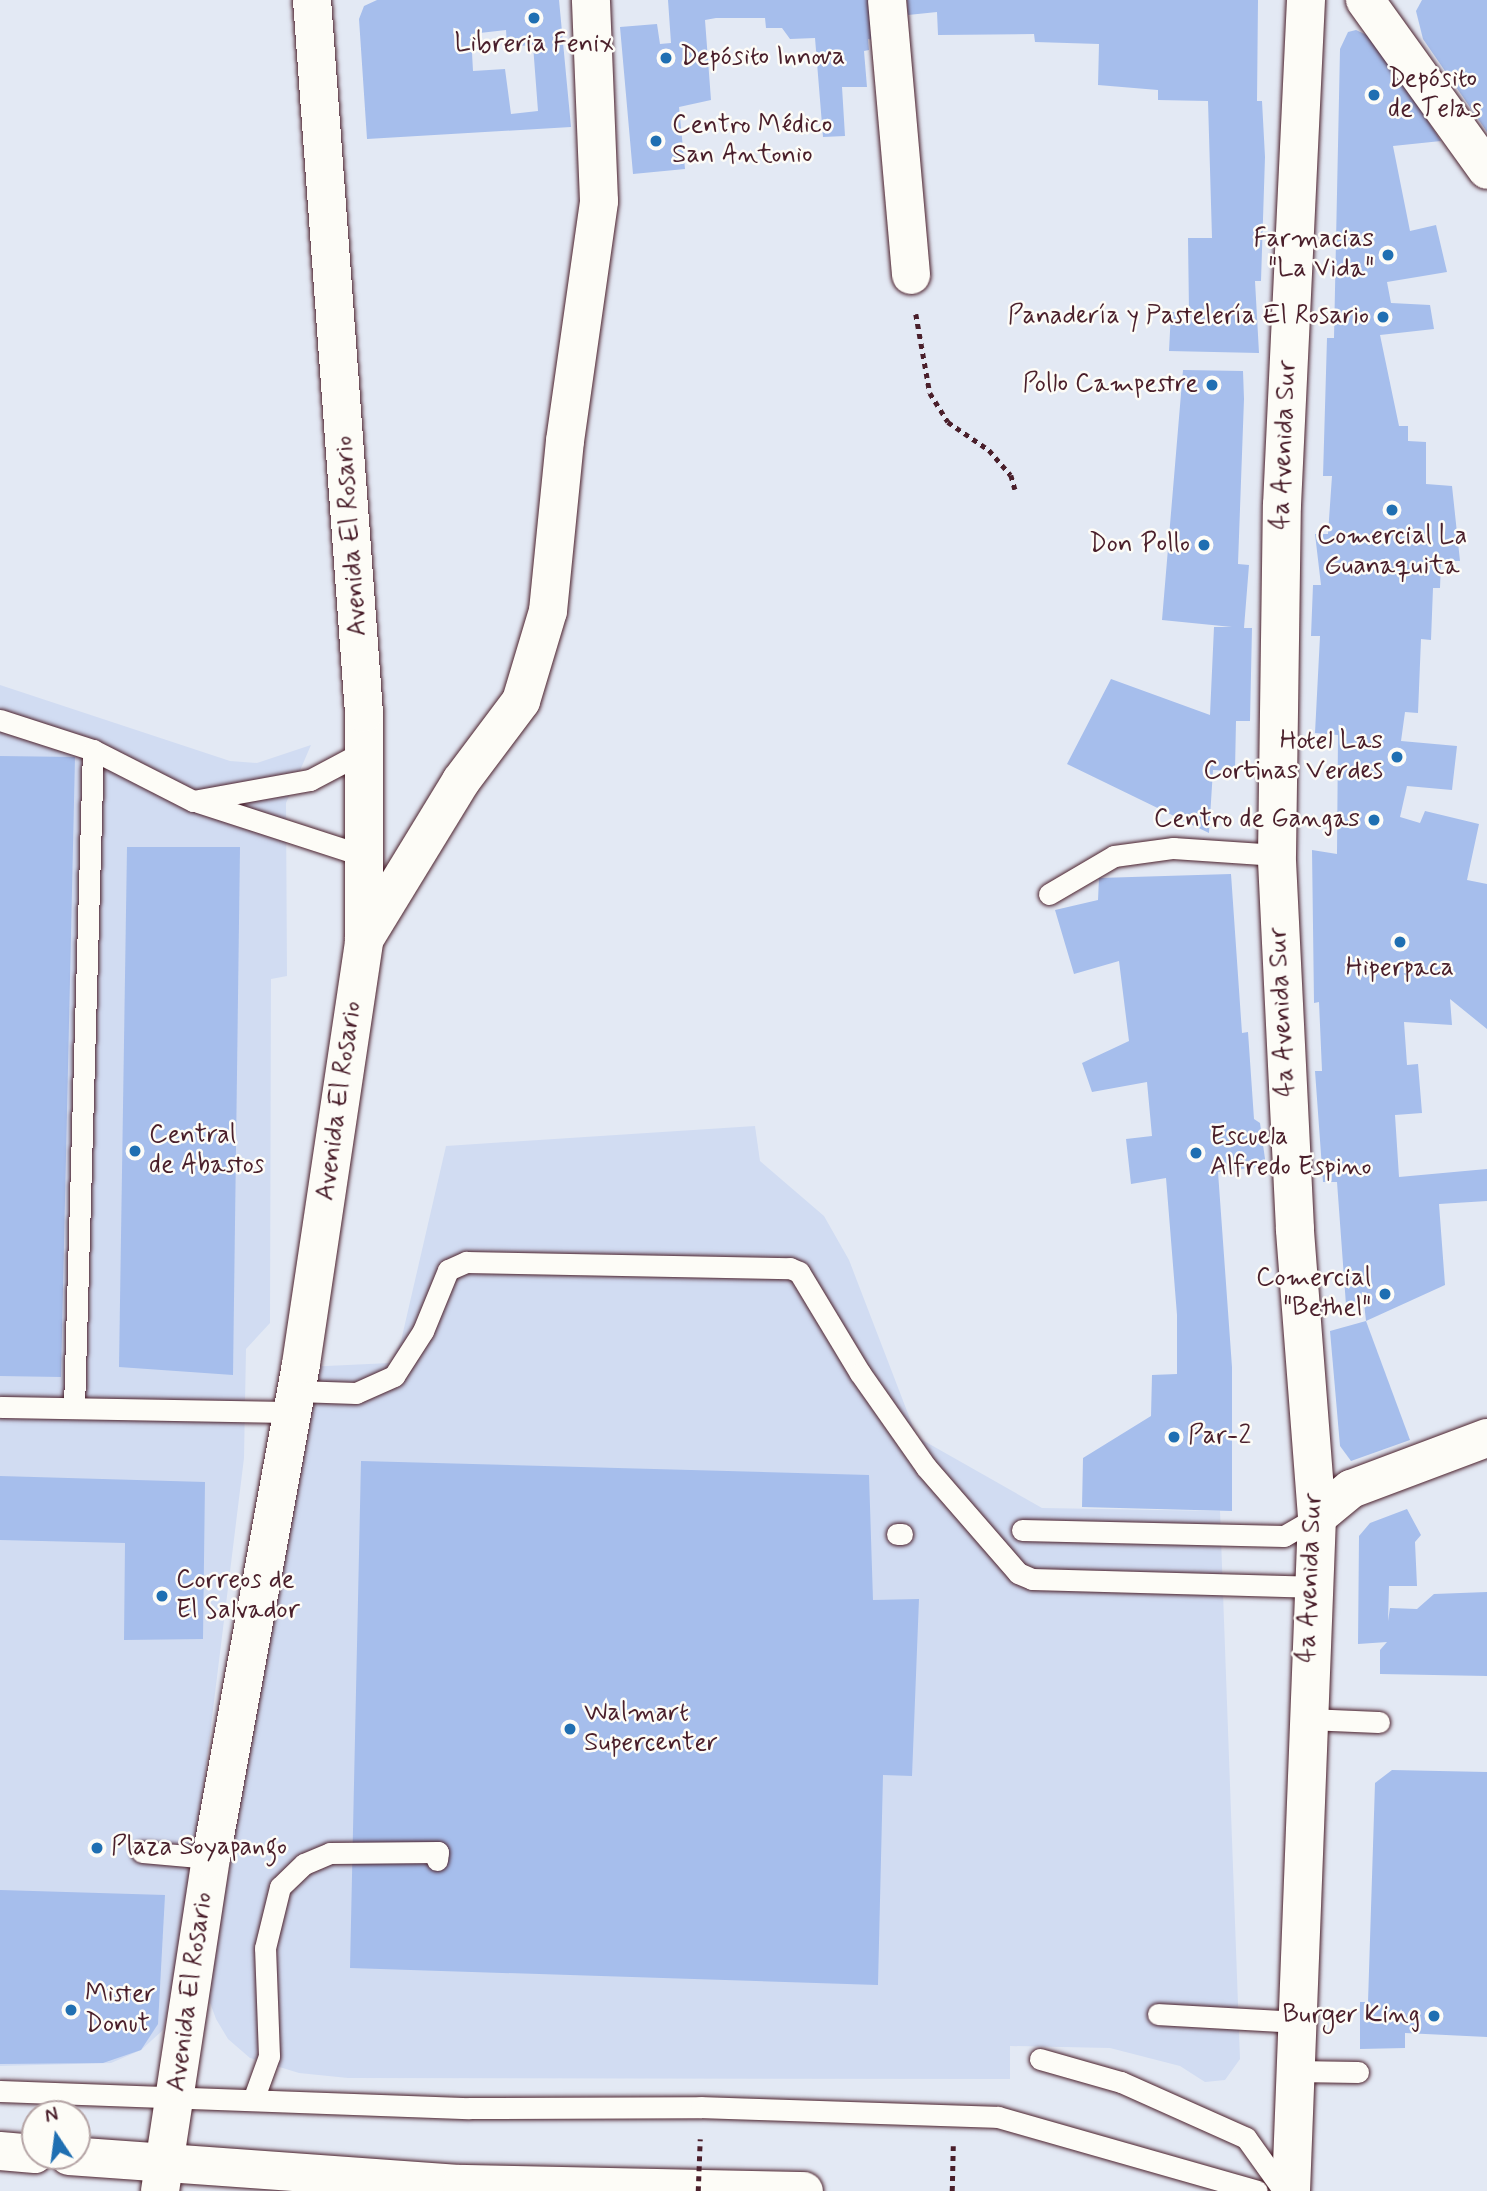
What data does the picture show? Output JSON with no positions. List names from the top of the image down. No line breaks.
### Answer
{"streets":{"main road":["4a Avenida Sur","Avenida El Rosario"]},"places":["Libreria Fenix","Depósito Innova","Depósito de Telas","Centro Médico San Antonio","Farmacias \"La Vida\"","Panadería y Pastelería El Rosario","Pollo Campestre","Comercial La Guanaquita","Don Pollo","Hotel Las Cortinas Verdes","Centro de Gangas","Hiperpaca","Central de Abastos","Escuela Alfredo Espino","Comercial \"Bethel\"","Par-2","Correos de El Salvador","Walmart Supercenter","Plaza Soyapango","Mister Donut","Burger King"],"north":"top"}
